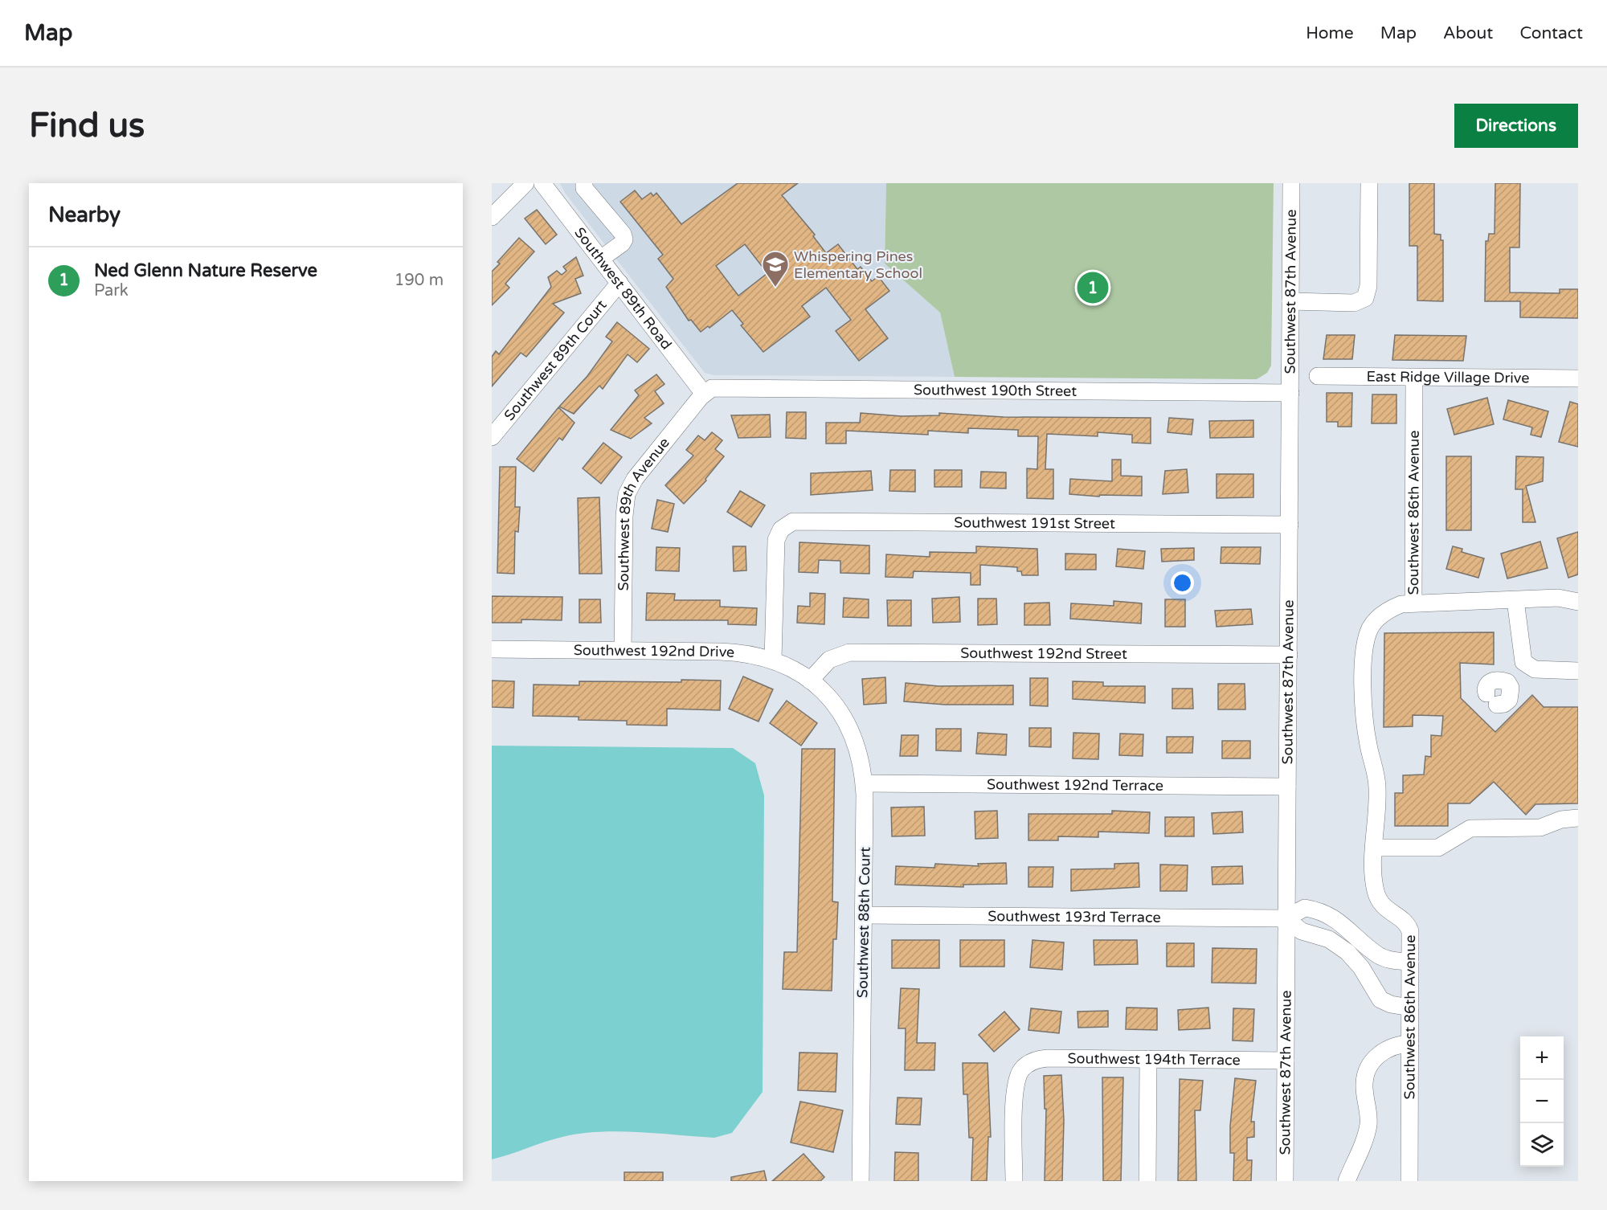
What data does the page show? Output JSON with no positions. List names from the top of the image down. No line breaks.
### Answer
{"streets":{"street":["Southwest 89th Road","Southwest 87th Avenue","Southwest 89th Court","East Ridge Village Drive","Southwest 190th Street","Southwest 86th Avenue","Southwest 89th Avenue","Southwest 191st Street","Southwest 192nd Drive","Southwest 192nd Street","Southwest 192nd Terrace","Southwest 193rd Terrace","Southwest 88th Court","Southwest 194th Terrace"]},"crossings":[["Southwest 89th Road","Southwest 89th Court"],["Southwest 89th Road","Southwest 190th Street"],["Southwest 89th Road","Southwest 89th Avenue"],["Southwest 87th Avenue","Southwest 190th Street"],["Southwest 87th Avenue","Southwest 191st Street"],["Southwest 87th Avenue","Southwest 192nd Street"],["Southwest 87th Avenue","Southwest 192nd Terrace"],["Southwest 87th Avenue","Southwest 193rd Terrace"],["Southwest 87th Avenue","Southwest 194th Terrace"],["East Ridge Village Drive","Southwest 86th Avenue"],["Southwest 190th Street","Southwest 89th Avenue"],["Southwest 89th Avenue","Southwest 192nd Drive"],["Southwest 191st Street","Southwest 192nd Drive"],["Southwest 192nd Drive","Southwest 192nd Street"],["Southwest 192nd Drive","Southwest 88th Court"],["Southwest 192nd Street","Southwest 88th Court"],["Southwest 192nd Terrace","Southwest 88th Court"],["Southwest 193rd Terrace","Southwest 88th Court"]],"places":{"school or university":["Whispering Pines Elementary School"]},"page":{"header":"Map","nav":["Home","Map","About","Contact"],"buttons":"Directions","title":"Find us","heading":"Nearby","list":[{"mark":"1","name":"Ned Glenn Nature Reserve","note":"Park","value":"190 m"}],"pins":"1","map_buttons":["+","−"]}}
